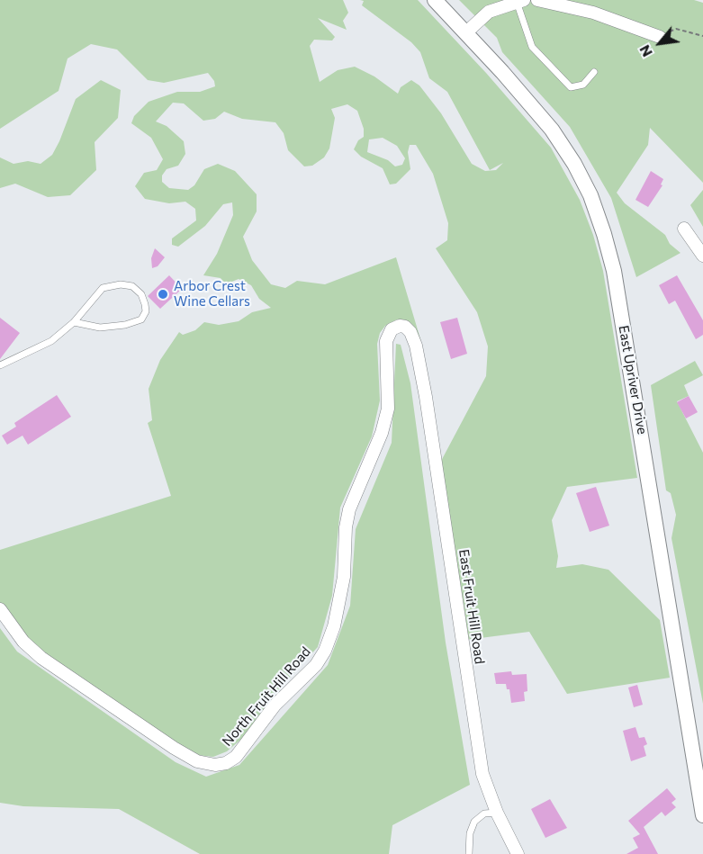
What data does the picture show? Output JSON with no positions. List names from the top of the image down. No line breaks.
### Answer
{"streets":{"street":["East Upriver Drive","East Fruit Hill Road","North Fruit Hill Road"]},"crossings":[["East Fruit Hill Road","North Fruit Hill Road"]],"places":["Arbor Crest Wine Cellars"],"north":"bottom left"}
